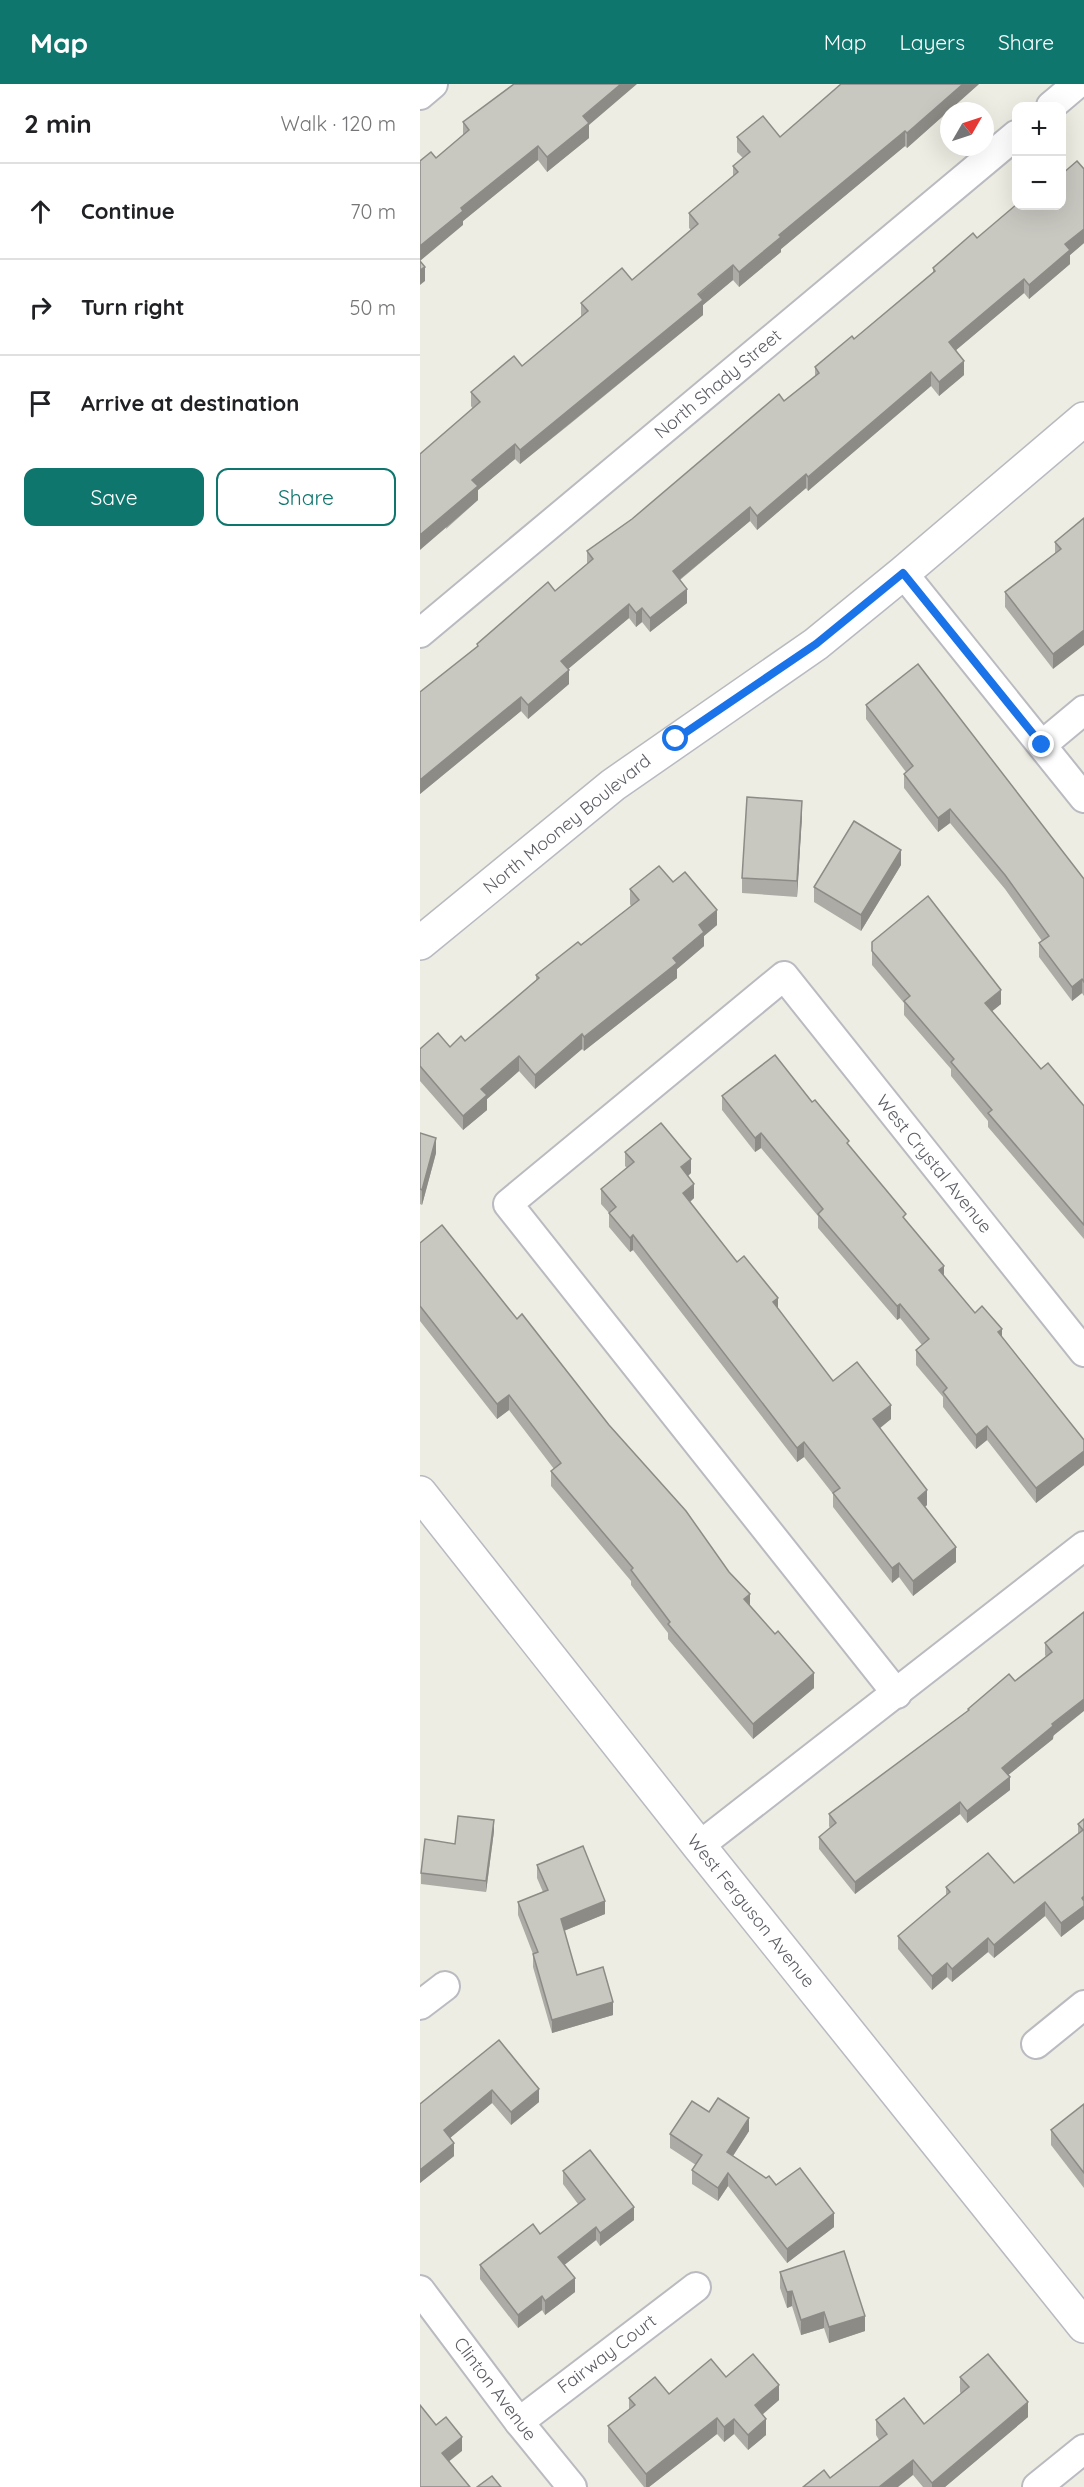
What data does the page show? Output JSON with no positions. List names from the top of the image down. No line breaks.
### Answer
{"streets":{"street":["North Shady Street","North Mooney Boulevard","West Crystal Avenue","West Ferguson Avenue","Fairway Court","Clinton Avenue"]},"crossings":[["Fairway Court","Clinton Avenue"]],"north":"top right","page":{"header":"Map","nav":["Map","Layers","Share"],"heading":["2 min","Walk · 120 m"],"map_buttons":["+","−"],"list":[["Continue","70 m"],["Turn right","50 m"],"Arrive at destination"],"buttons":["Save","Share"]}}
